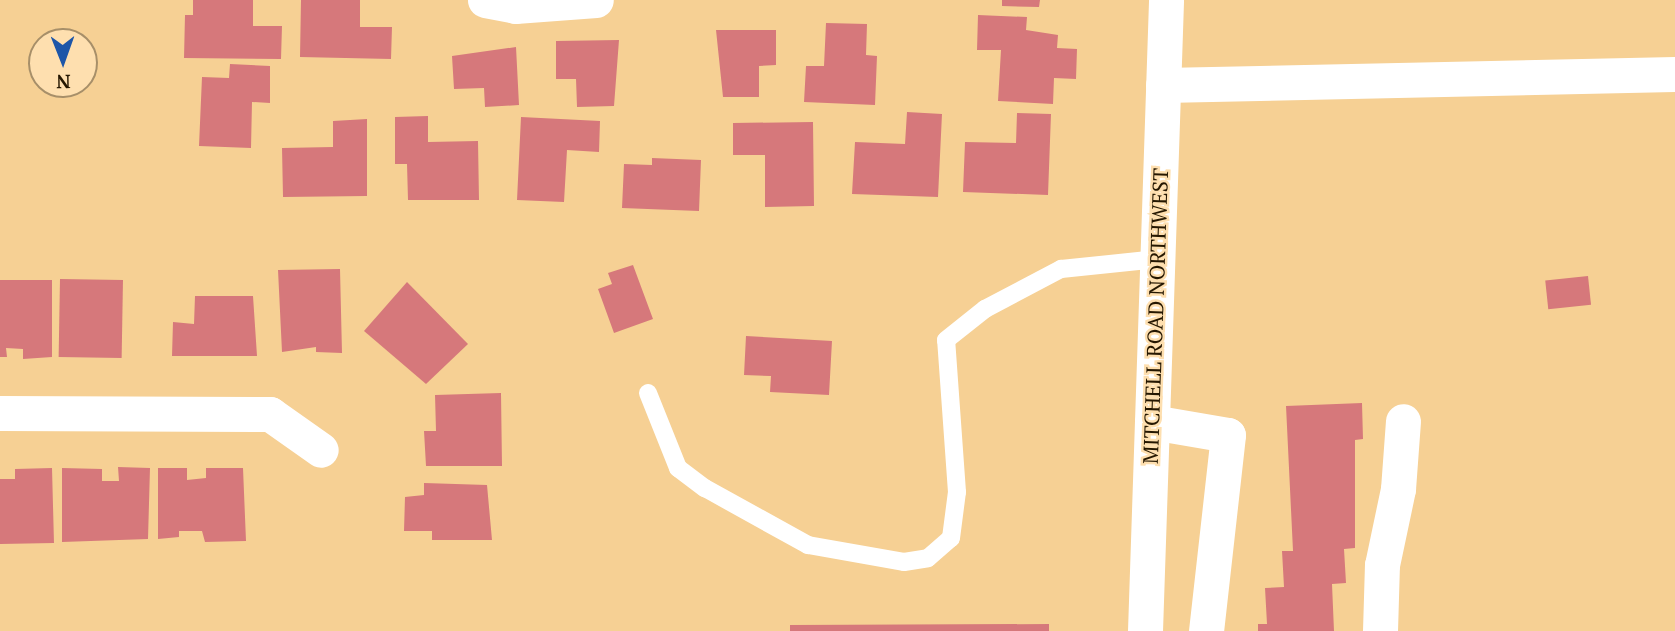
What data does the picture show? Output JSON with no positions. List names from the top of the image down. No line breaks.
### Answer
{"streets":{"street":["MITCHELL ROAD NORTHWEST"]},"north":"bottom"}
